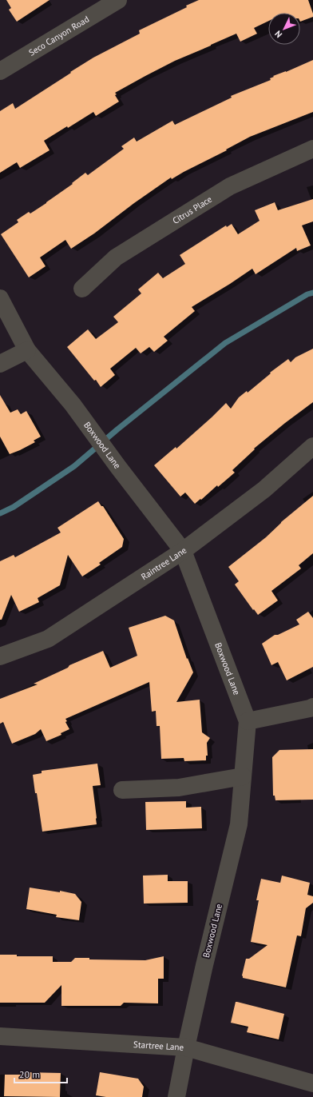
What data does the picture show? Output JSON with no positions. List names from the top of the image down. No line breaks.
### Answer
{"streets":{"street":["Seco Canyon Road","Citrus Place","Boxwood Lane","Raintree Lane","Startree Lane"]},"crossings":[["Boxwood Lane","Raintree Lane"],["Boxwood Lane","Startree Lane"]],"scale_bar":"20 m","north":"bottom left"}
